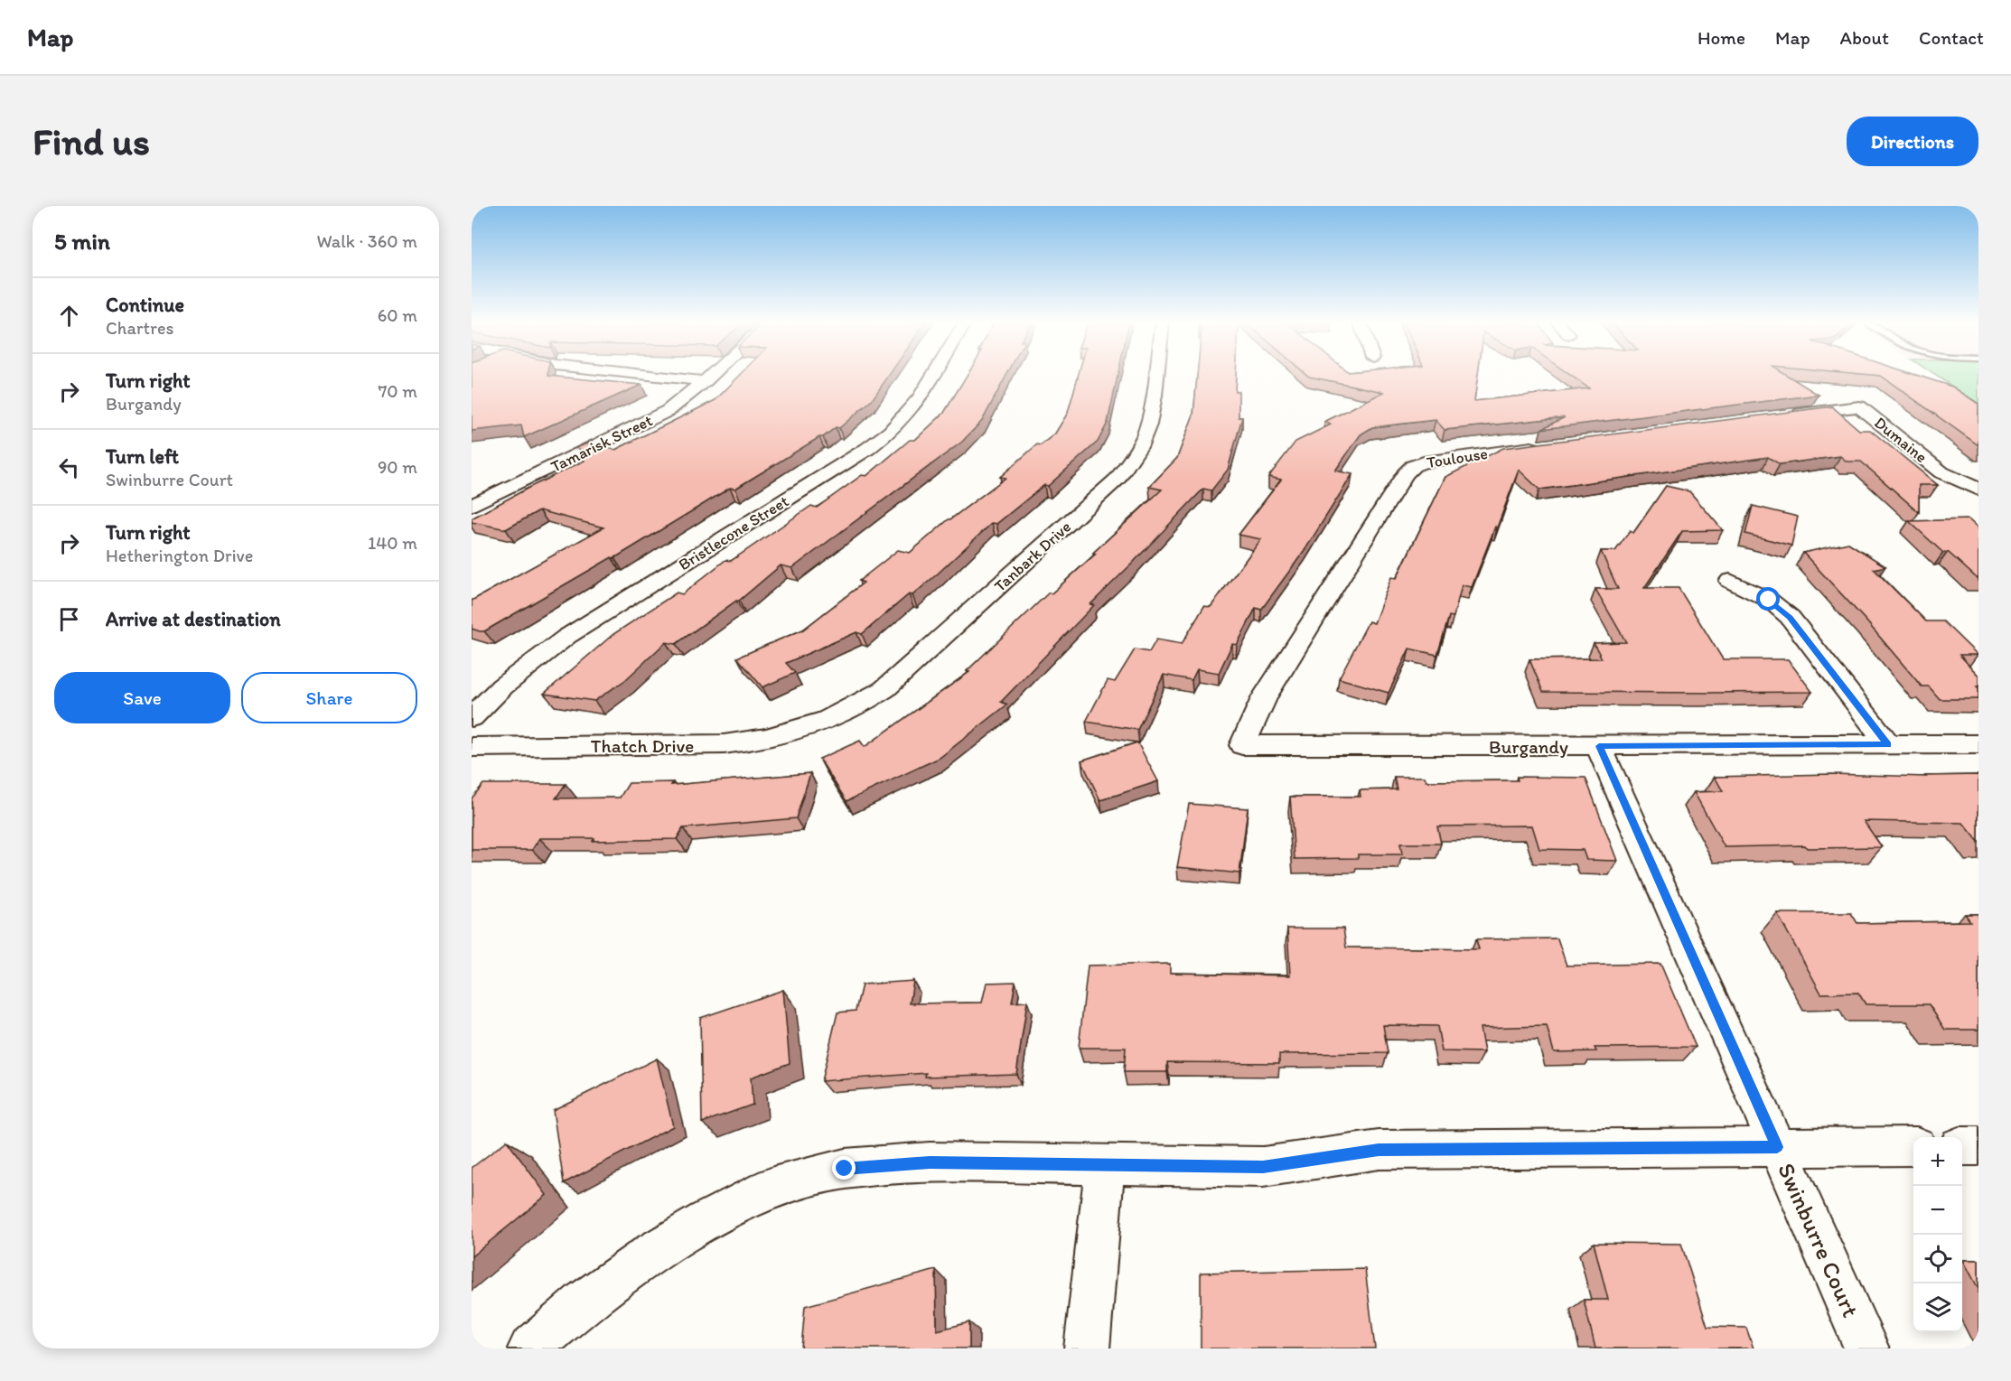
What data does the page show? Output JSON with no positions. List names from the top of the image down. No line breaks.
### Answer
{"streets":{"street":["Dumaine","Tamarisk Street","Toulouse","Bristlecone Street","Tanbark Drive","Thatch Drive","Burgandy","Swinburre Court"]},"crossings":[["Toulouse","Burgandy"],["Tanbark Drive","Thatch Drive"],["Burgandy","Swinburre Court"]],"page":{"header":"Map","nav":["Home","Map","About","Contact"],"buttons":["Directions",["Save","Share"]],"title":"Find us","heading":["5 min","Walk · 360 m"],"list":[["Continue","Chartres","60 m"],["Turn right","Burgandy","70 m"],["Turn left","Swinburre Court","90 m"],["Turn right","Hetherington Drive","140 m"],"Arrive at destination"],"map_buttons":["+","−"]}}
